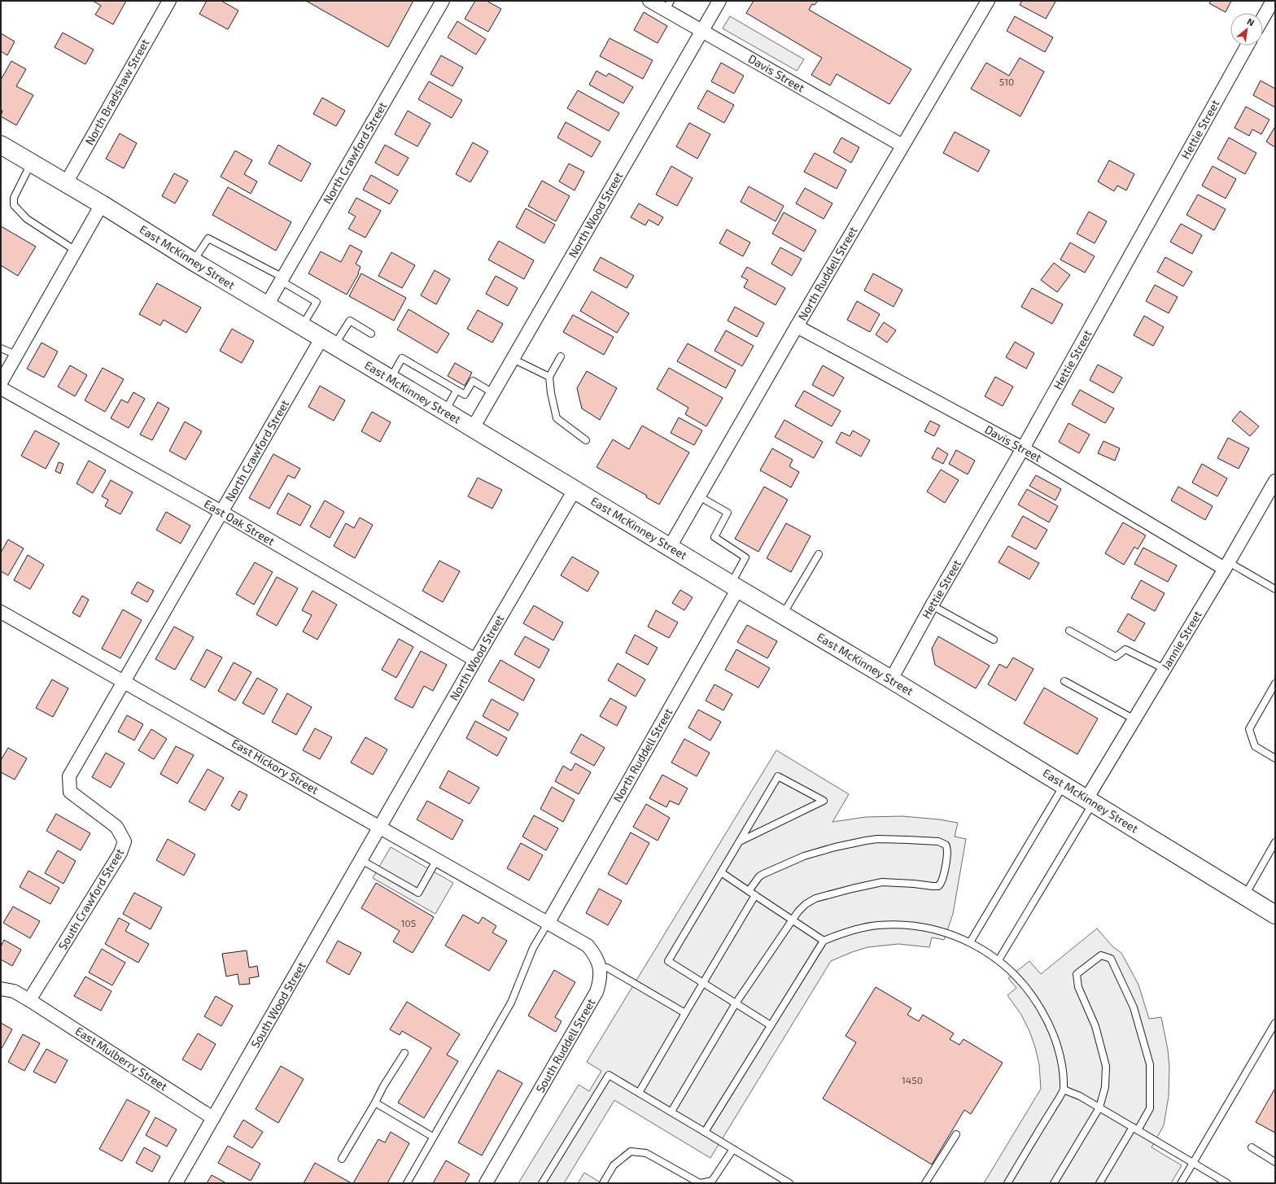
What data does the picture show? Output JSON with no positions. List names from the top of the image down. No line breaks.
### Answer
{"streets":{"main road":["East McKinney Street"],"street":["Davis Street","North Bradshaw Street","Hettie Street","North Crawford Street","North Wood Street","North Ruddell Street","East Oak Street","Jannie Street","East Hickory Street","South Crawford Street","South Wood Street","South Ruddell Street","East Mulberry Street"]},"crossings":[["Davis Street","Hettie Street"],["Davis Street","North Wood Street"],["Davis Street","North Ruddell Street"],["Davis Street","Jannie Street"],["North Bradshaw Street","East McKinney Street"],["Hettie Street","East McKinney Street"],["North Crawford Street","East McKinney Street"],["North Crawford Street","East Oak Street"],["North Crawford Street","East Hickory Street"],["North Crawford Street","South Crawford Street"],["North Wood Street","East McKinney Street"],["North Wood Street","East Oak Street"],["North Wood Street","East Hickory Street"],["North Wood Street","South Wood Street"],["East McKinney Street","North Ruddell Street"],["East McKinney Street","Jannie Street"],["North Ruddell Street","East Hickory Street"],["East Hickory Street","South Crawford Street"],["East Hickory Street","South Wood Street"],["South Crawford Street","East Mulberry Street"],["South Wood Street","East Mulberry Street"]],"house_numbers":["510","105","1450"],"north":"top right"}
